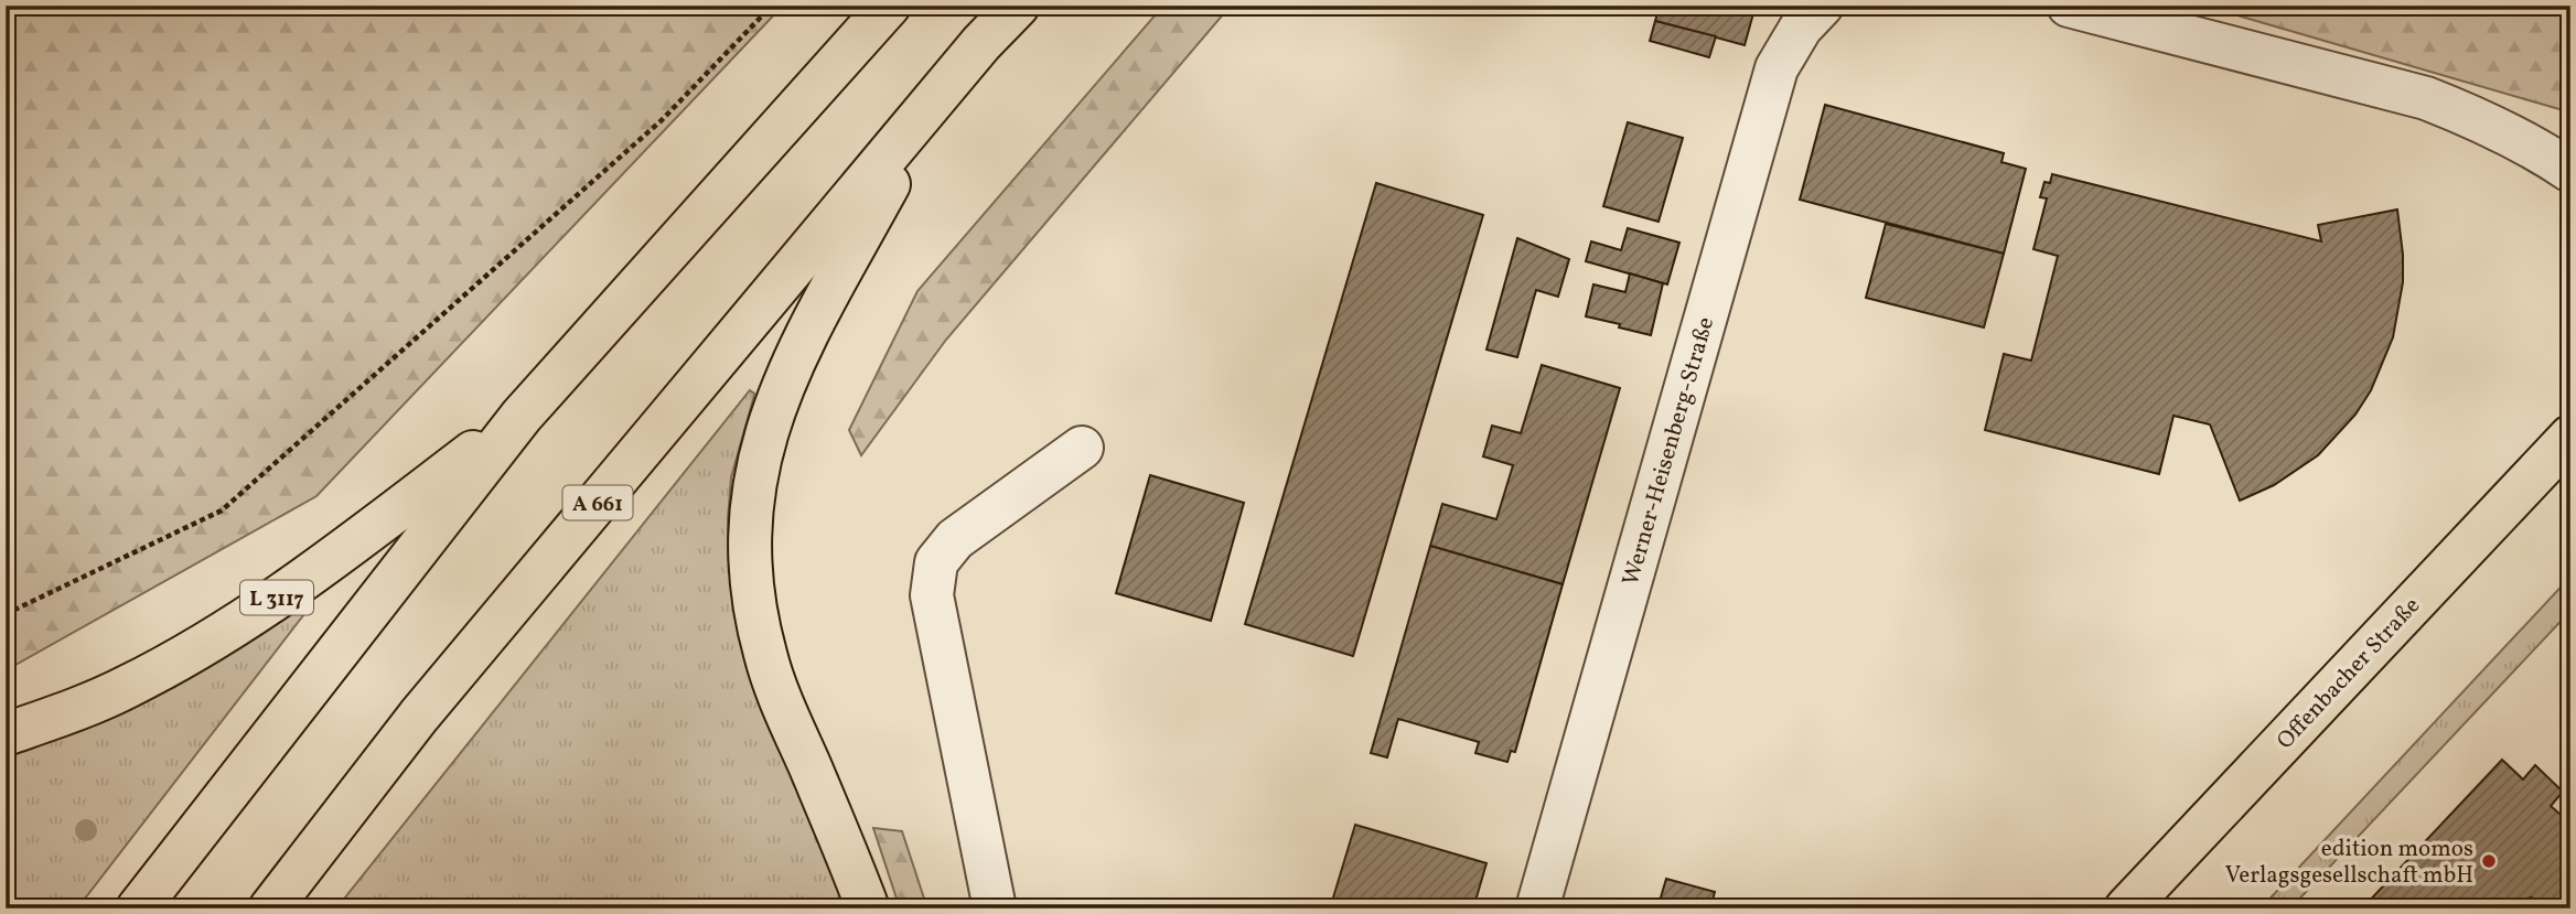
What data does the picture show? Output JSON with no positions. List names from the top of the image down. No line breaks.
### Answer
{"streets":{"main road":["A 661","L 3117","Offenbacher Straße"],"street":["Werner-Heisenberg-Straße"]},"places":["edition momos Verlagsgesellschaft mbH"]}
